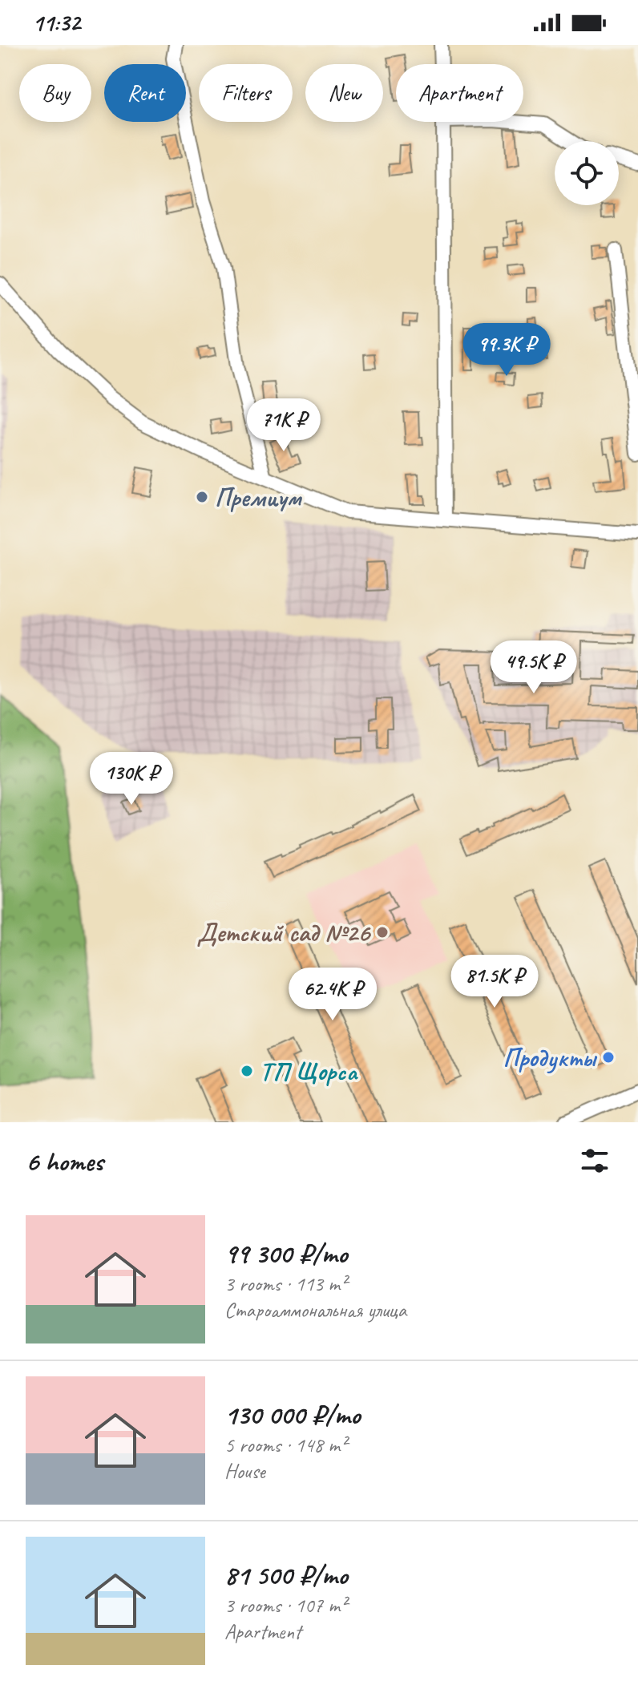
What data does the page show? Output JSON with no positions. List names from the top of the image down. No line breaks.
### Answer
{"places":["Премиум","Детский сад №26","Продукты","ТП Щорса"],"page":{"status":"11:32","chip":["Buy","Rent","Filters","New","Apartment"],"price":["99.3K ₽","71K ₽","49.5K ₽","130K ₽","81.5K ₽","62.4K ₽"],"heading":"6 homes","list":[{"name":"99 300 ₽/mo","note":"3 rooms · 113 m² · Староаммональная улица"},{"name":"130 000 ₽/mo","note":"5 rooms · 148 m² · House"},{"name":"81 500 ₽/mo","note":"3 rooms · 107 m² · Apartment"}]}}
